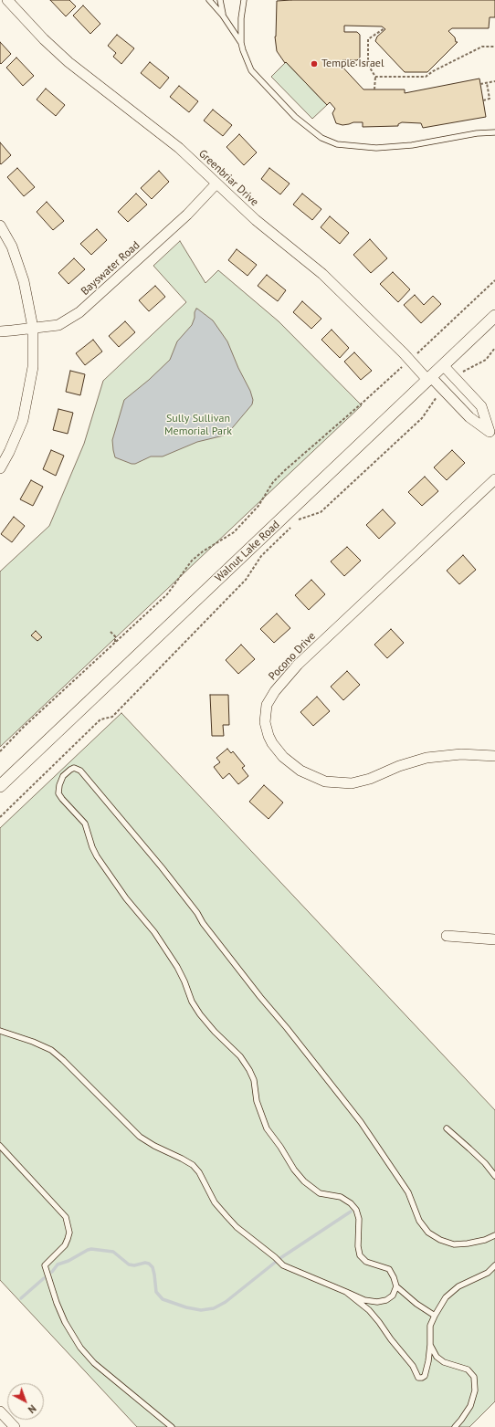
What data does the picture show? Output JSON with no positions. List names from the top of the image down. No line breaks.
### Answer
{"streets":{"street":["Greenbriar Drive","Bayswater Road","Walnut Lake Road","Pocono Drive"]},"crossings":[["Greenbriar Drive","Bayswater Road"],["Greenbriar Drive","Walnut Lake Road"]],"parks":["Sully Sullivan Memorial Park"],"places":["Temple Israel"],"north":"bottom right"}
